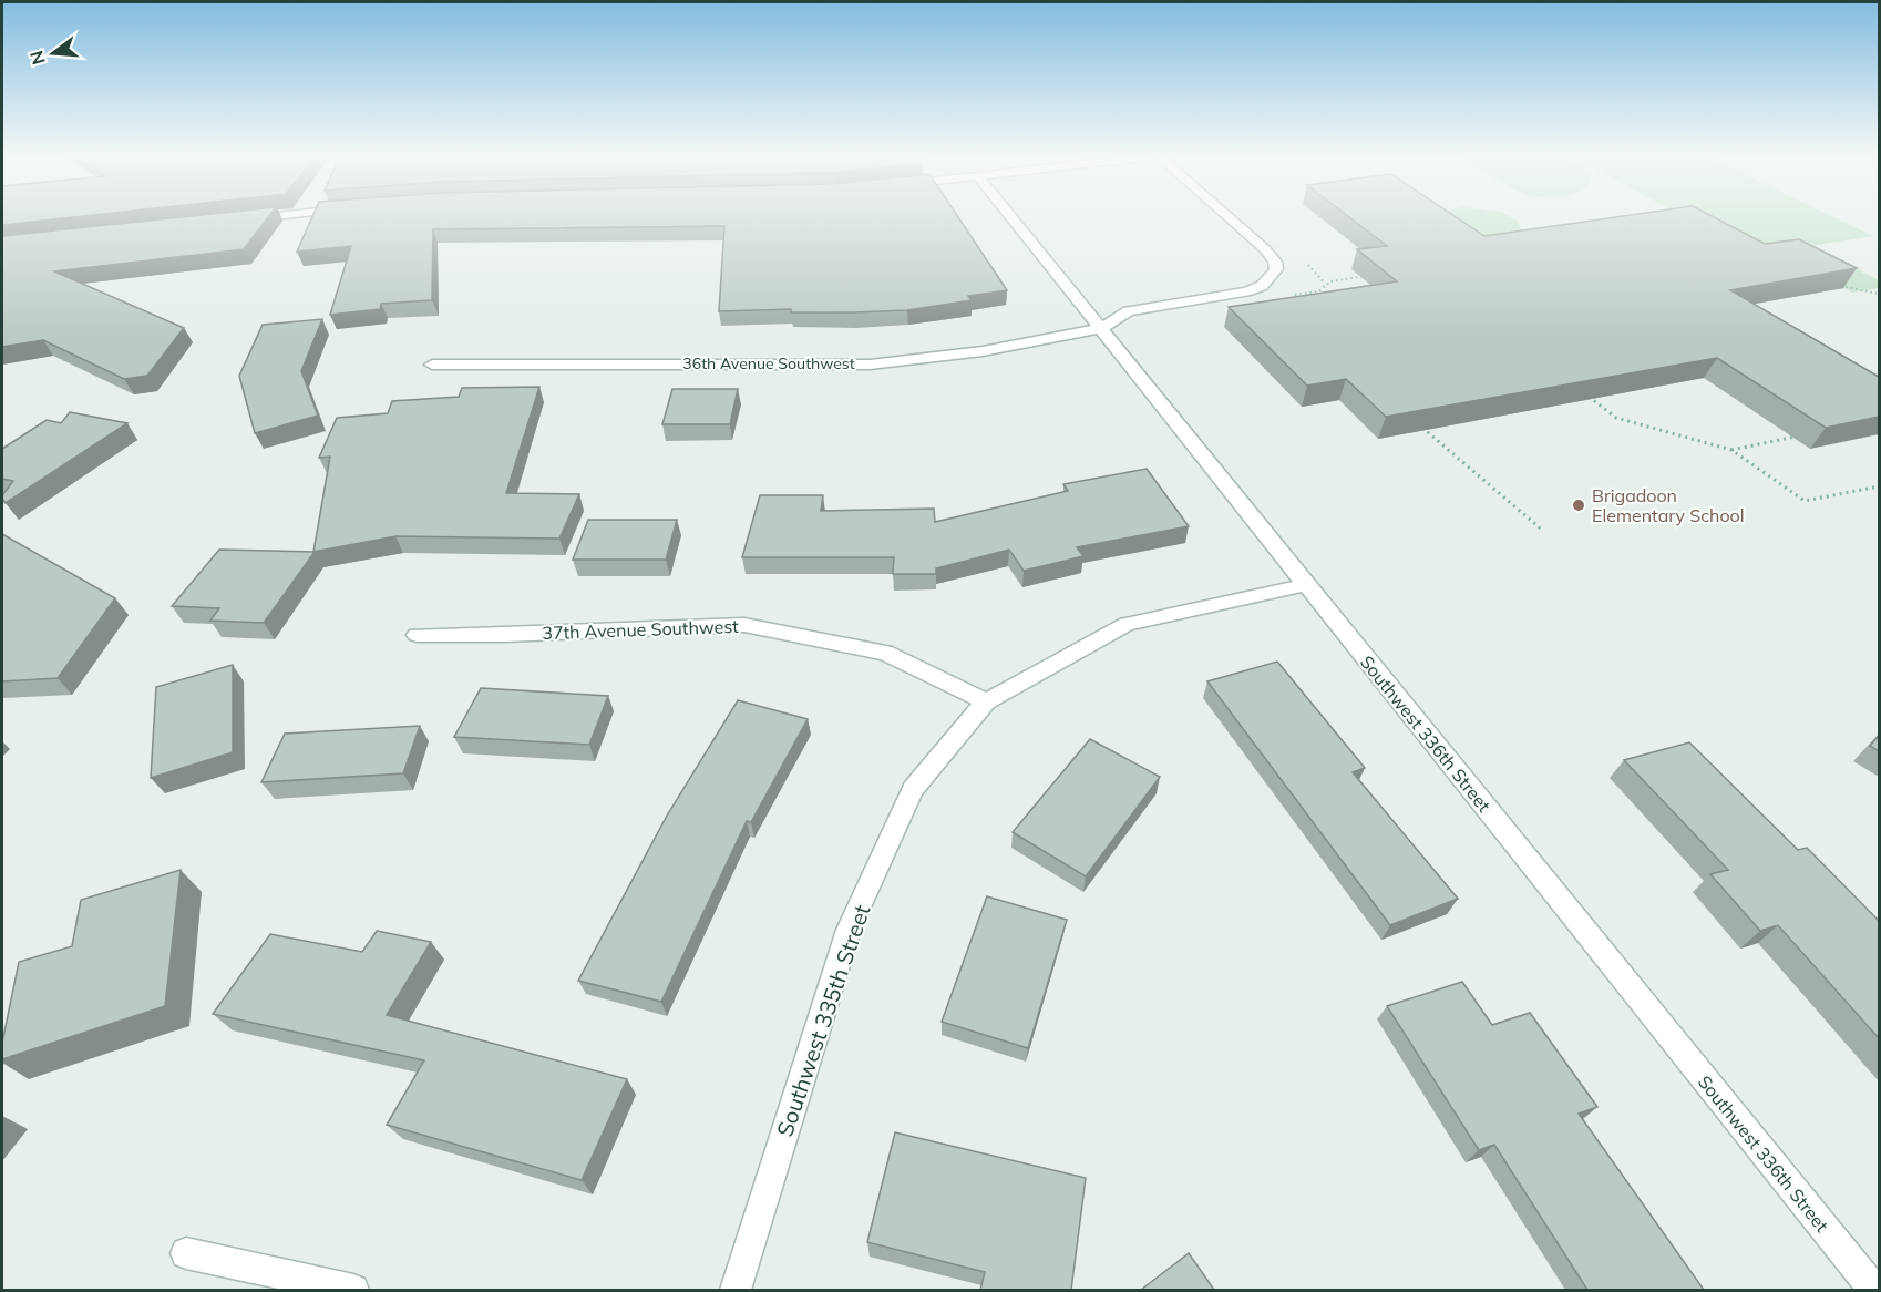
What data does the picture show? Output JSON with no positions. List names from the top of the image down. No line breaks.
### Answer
{"streets":{"street":["36th Avenue Southwest","37th Avenue Southwest","Southwest 336th Street","Southwest 335th Street"]},"crossings":[["36th Avenue Southwest","Southwest 336th Street"],["37th Avenue Southwest","Southwest 335th Street"]],"places":["Brigadoon Elementary School"],"north":"left"}
